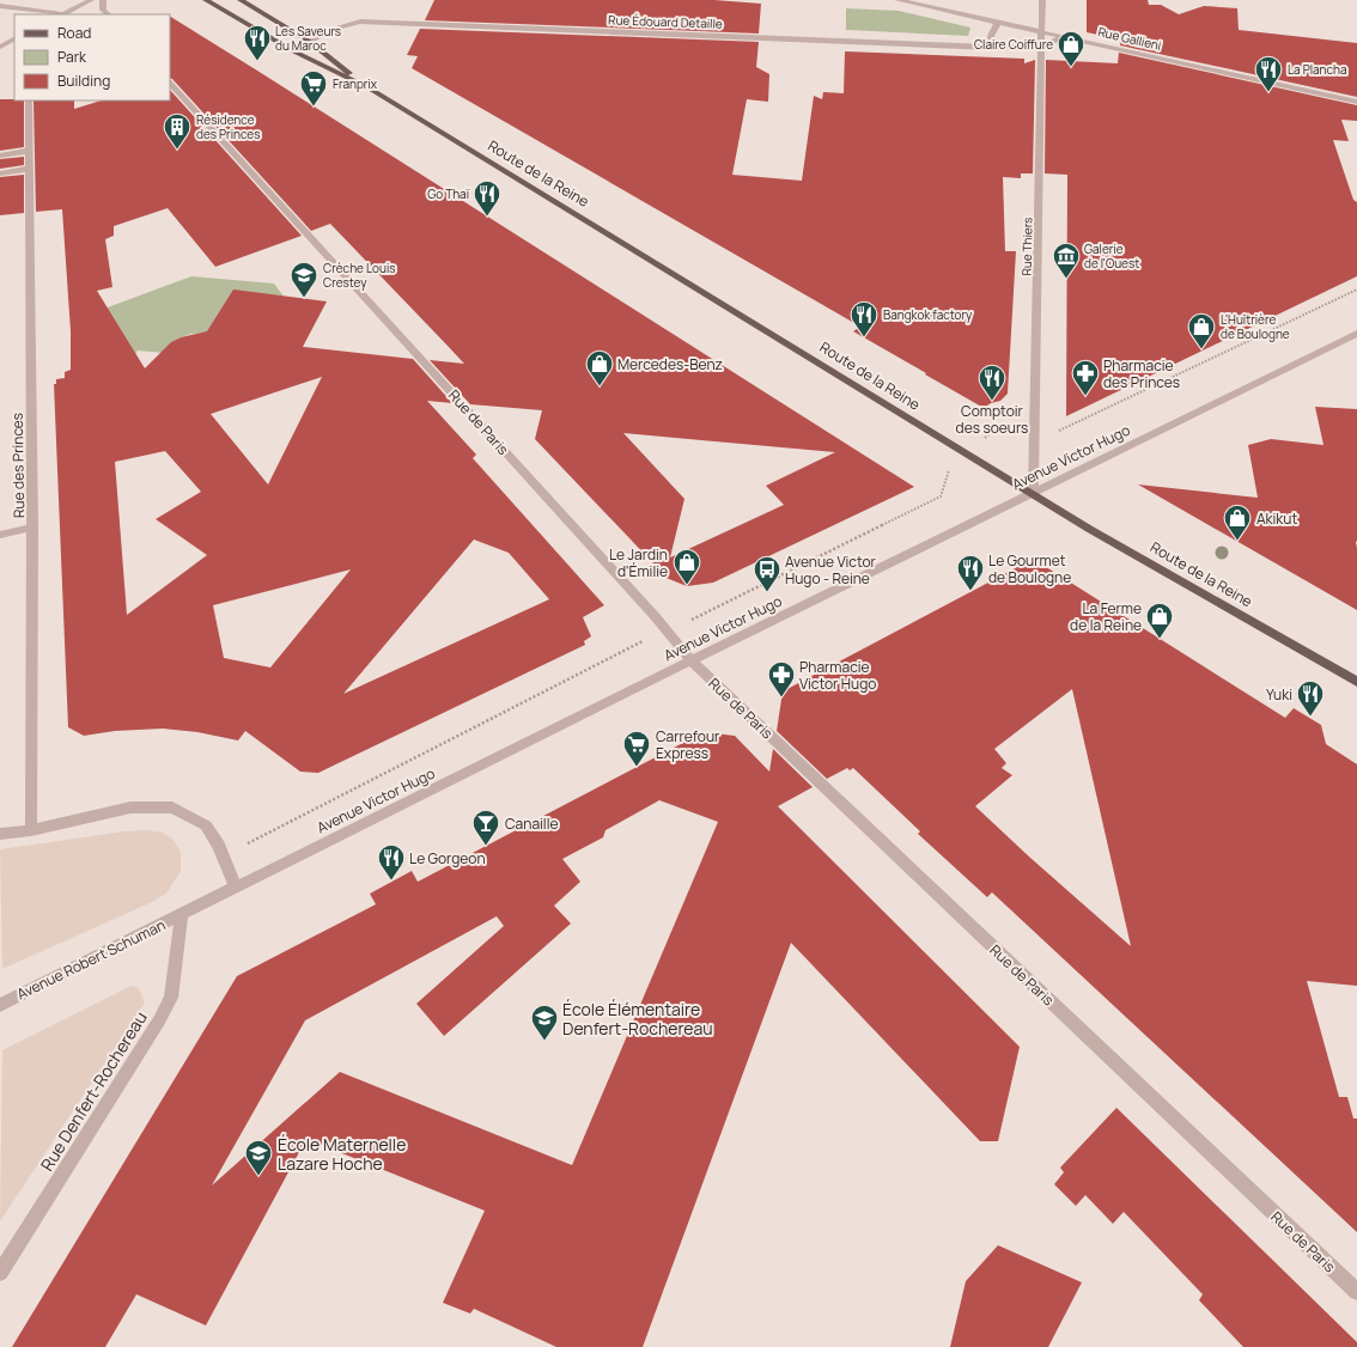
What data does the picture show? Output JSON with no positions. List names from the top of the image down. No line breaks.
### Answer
{"streets":{"main road":["Route de la Reine"],"street":["Rue Édouard Detaille","Rue Gallieni","Rue Thiers","Rue de Paris","Avenue Victor Hugo","Rue des Princes","Avenue Robert Schuman","Rue Denfert-Rochereau"]},"crossings":[["Rue Édouard Detaille","Rue Gallieni"],["Rue Édouard Detaille","Route de la Reine"],["Rue Édouard Detaille","Rue Thiers"],["Rue Gallieni","Rue Thiers"],["Route de la Reine","Rue Thiers"],["Route de la Reine","Avenue Victor Hugo"],["Rue Thiers","Avenue Victor Hugo"],["Rue de Paris","Avenue Victor Hugo"],["Avenue Victor Hugo","Avenue Robert Schuman"],["Avenue Victor Hugo","Rue Denfert-Rochereau"],["Avenue Robert Schuman","Rue Denfert-Rochereau"]],"places":{"restaurant":["Les Saveurs du Maroc","La Plancha","Go Thaï","Bangkok factory","Comptoir des soeurs","Le Gourmet de Boulogne","Yuki","Le Gorgeon"],"shop":["Claire Coiffure","L'Huîtrière de Boulogne","Mercedes-Benz","Akikut","Le Jardin d'Émilie","La Ferme de la Reine"],"supermarket":["Franprix","Carrefour Express"],"building":["Résidence des Princes"],"museum":["Galerie de l'Ouest"],"school or university":["Crèche Louis Crestey","École Élémentaire Denfert-Rochereau","École Maternelle Lazare Hoche"],"pharmacy":["Pharmacie des Princes","Pharmacie Victor Hugo"],"bus stop":["Avenue Victor Hugo - Reine"],"bar":["Canaille"]},"legend":["Road","Park","Building"]}
